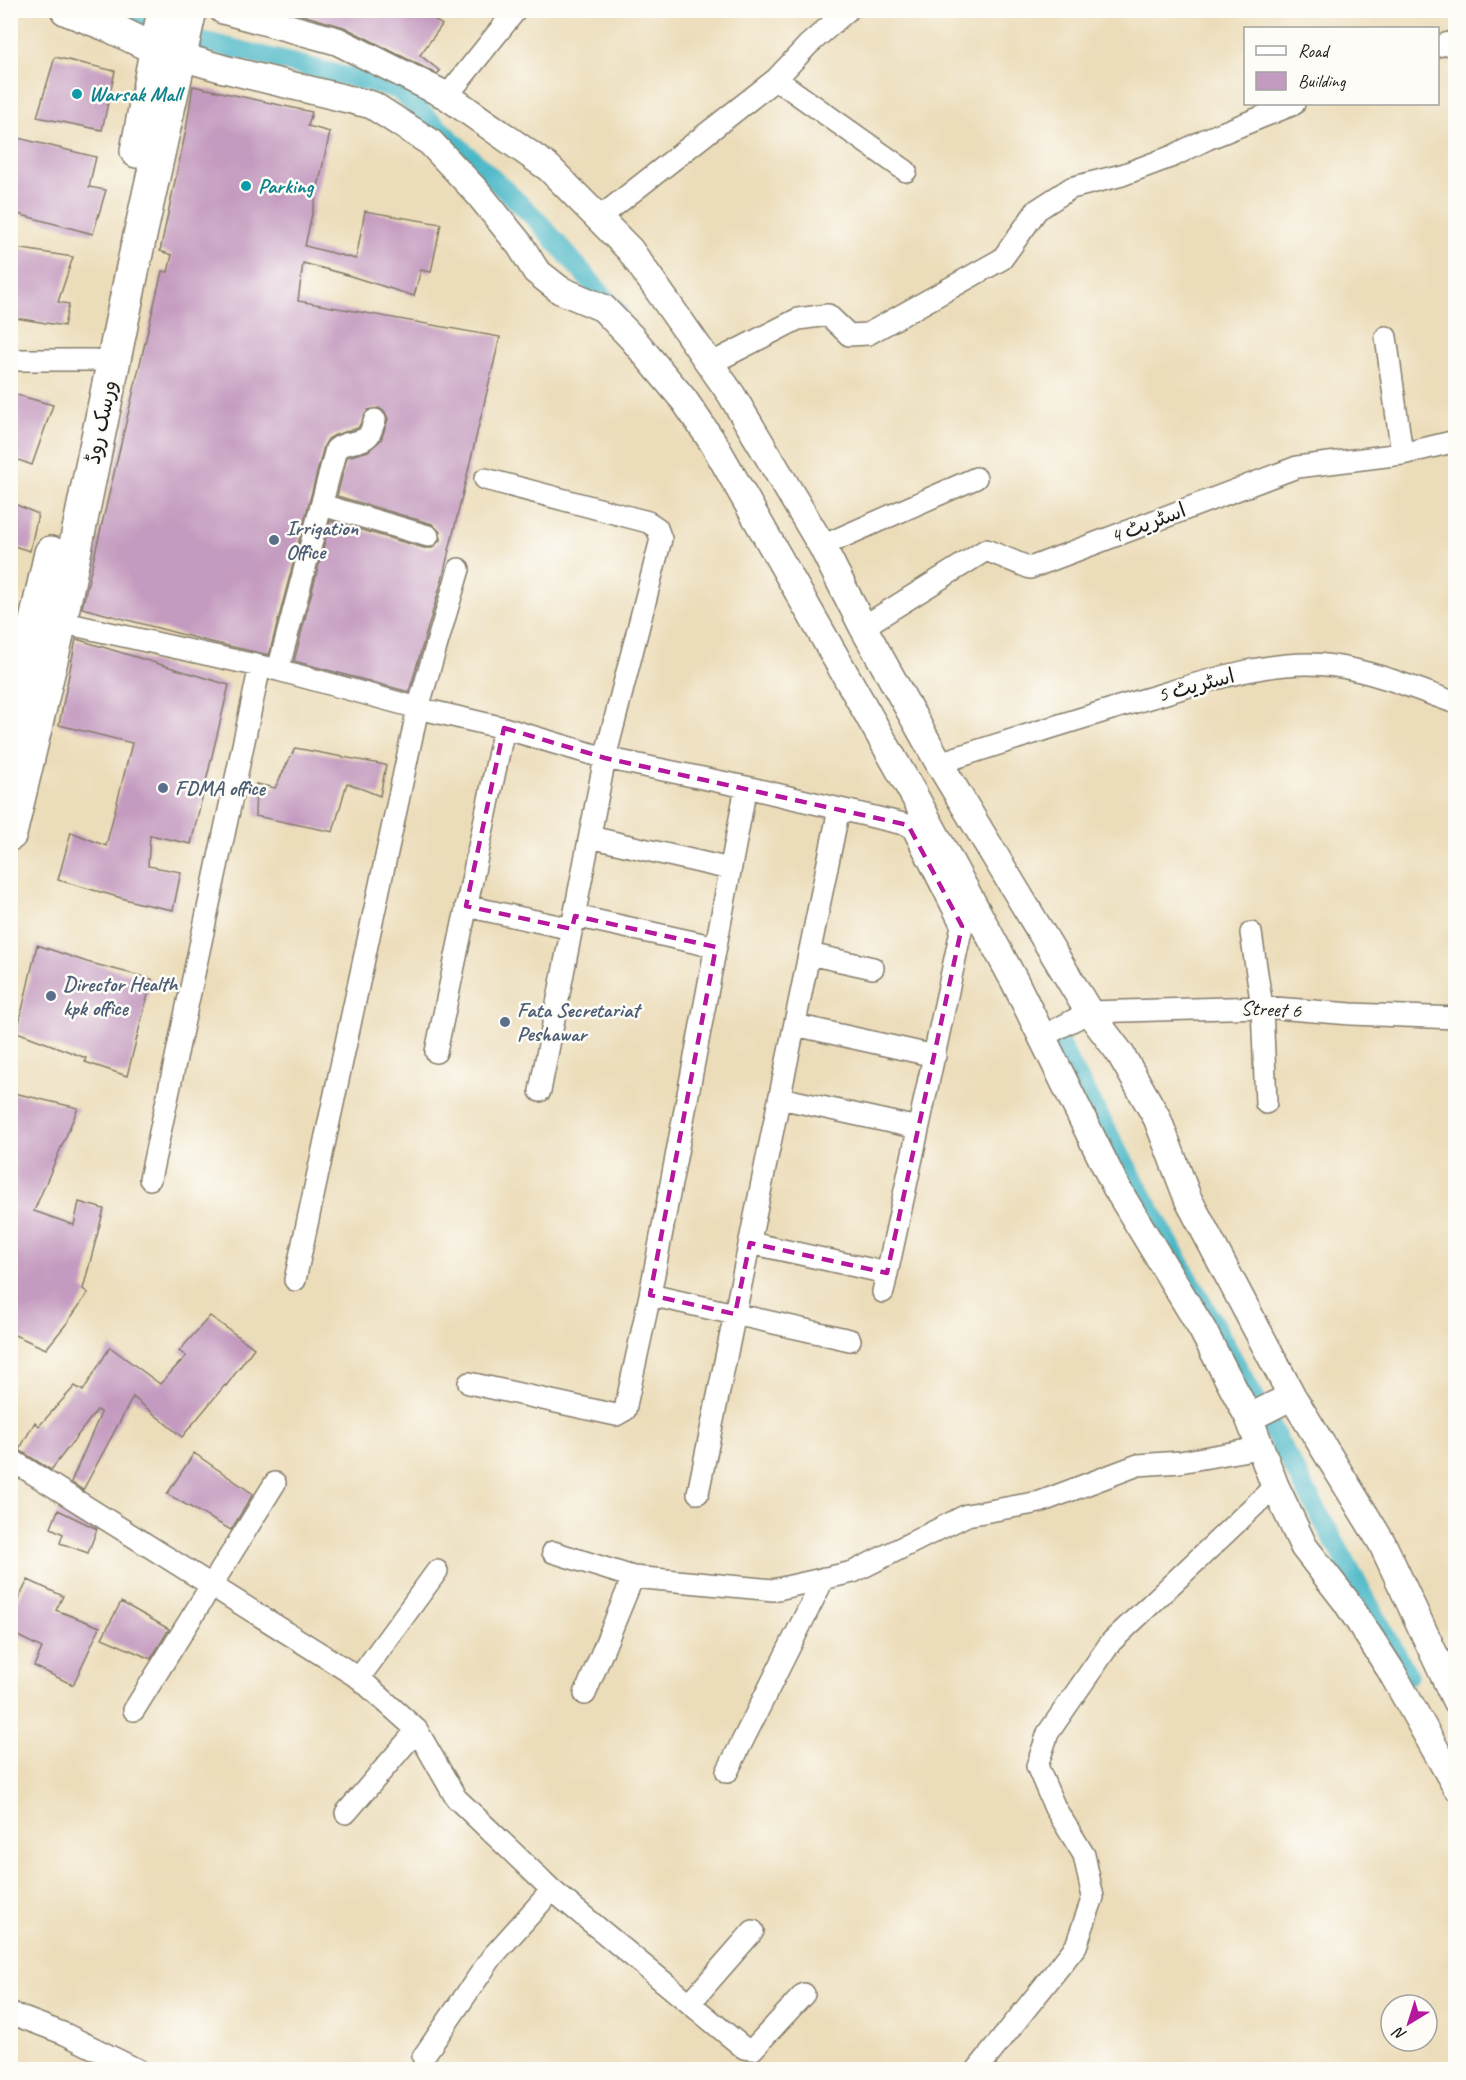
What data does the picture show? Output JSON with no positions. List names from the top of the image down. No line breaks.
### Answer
{"streets":{"main road":["ورسک روڈ"],"street":["اسٹریٹ 4","اسٹریٹ 5","Street 6"]},"places":["Warsak Mall","Parking","Irrigation Office","FDMA office","Director Health kpk office","Fata Secretariat Peshawar"],"legend":["Road","Building"],"north":"bottom left"}
